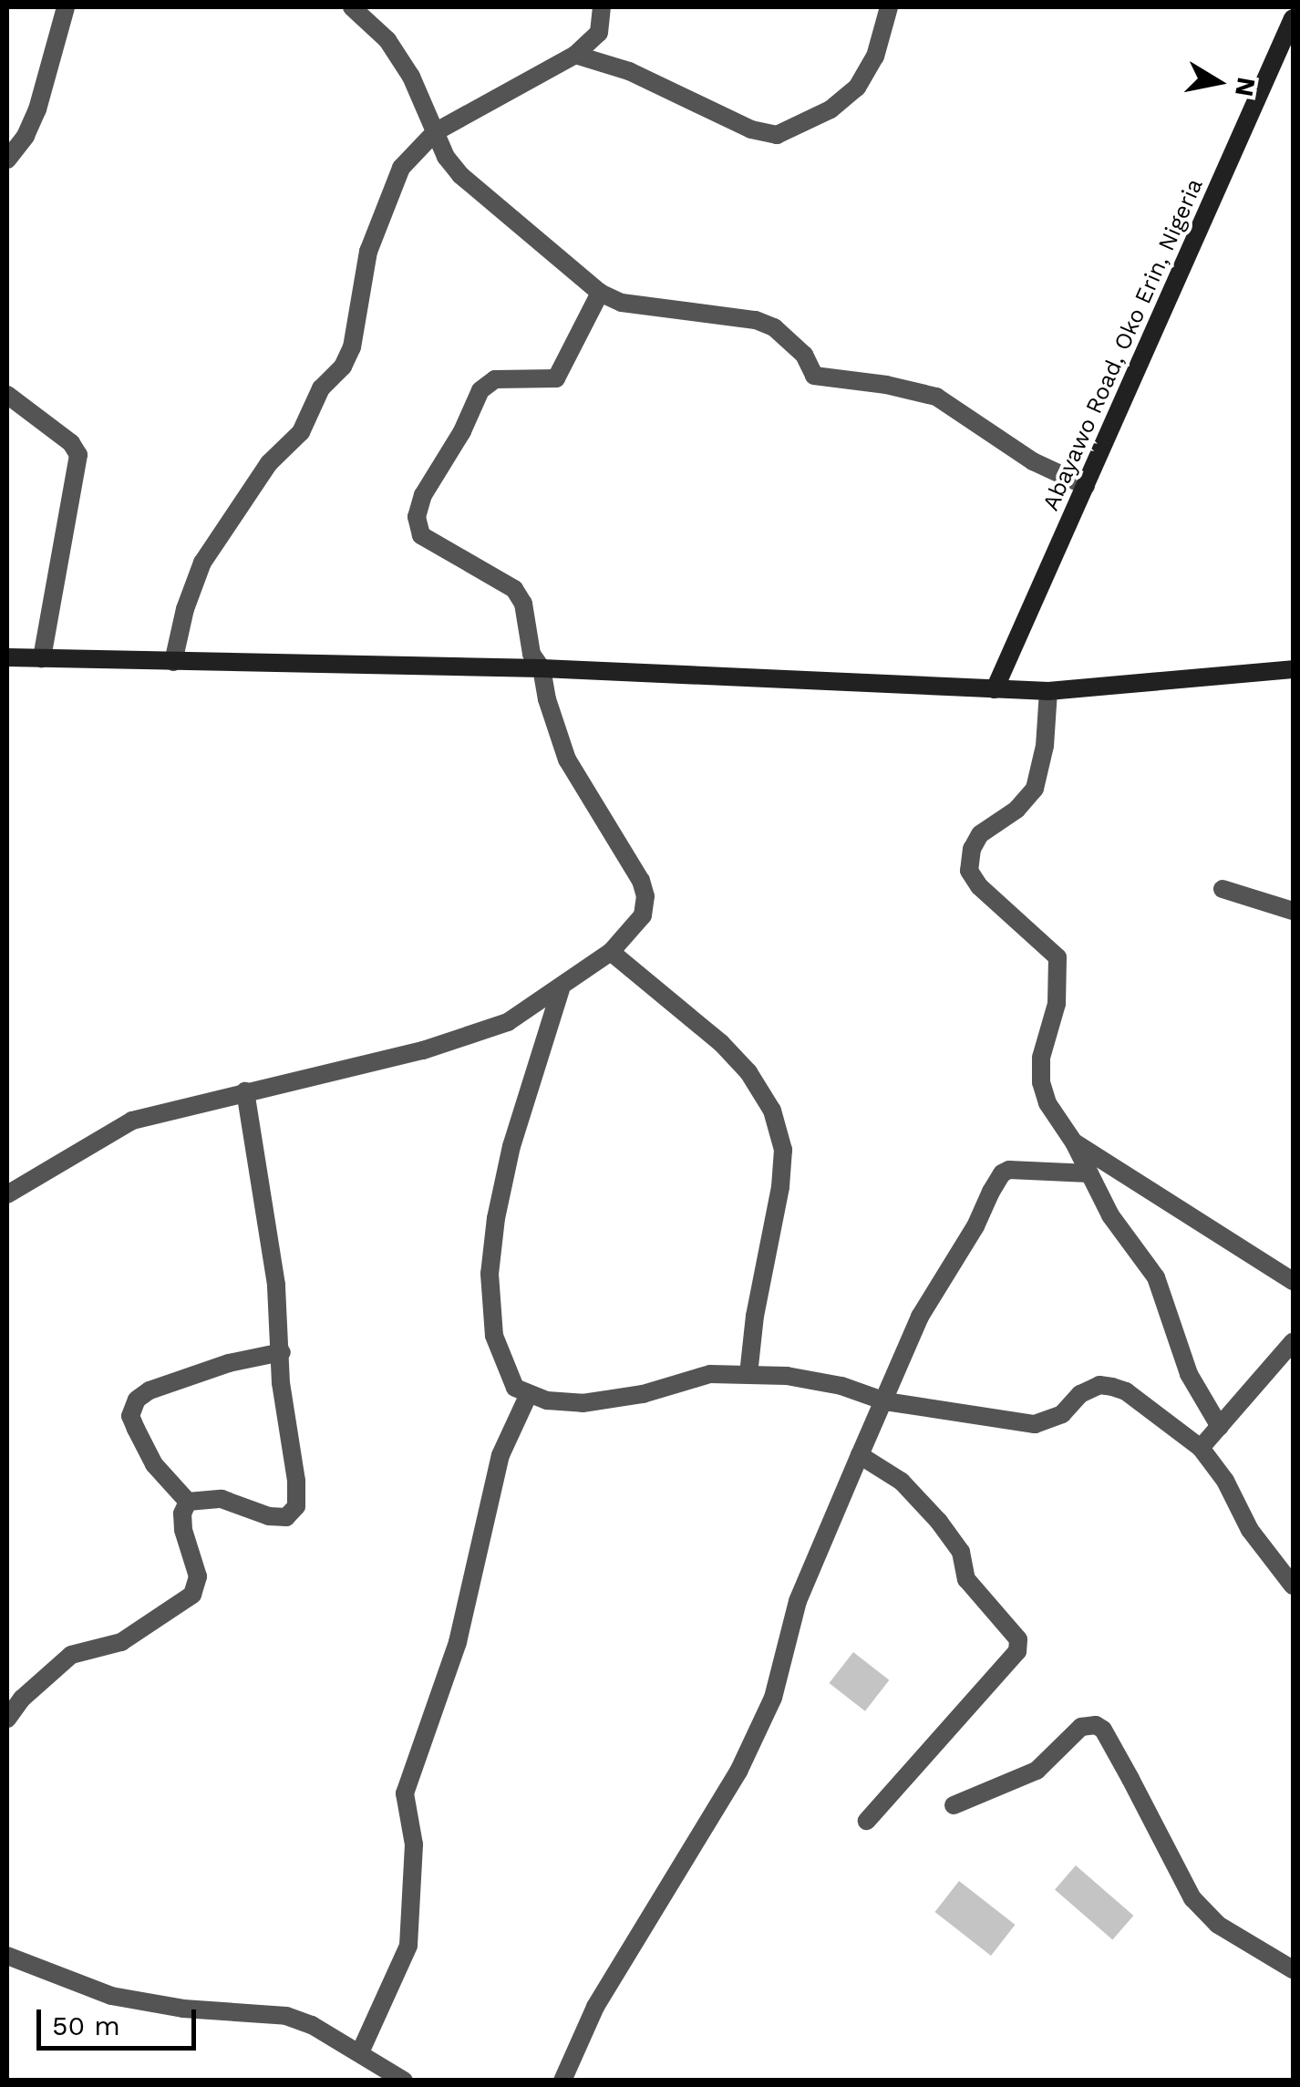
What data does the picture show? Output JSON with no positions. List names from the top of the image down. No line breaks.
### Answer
{"streets":{"street":["Abayawo Road, Oko Erin, Nigeria"]},"scale_bar":"50 m","north":"right"}
